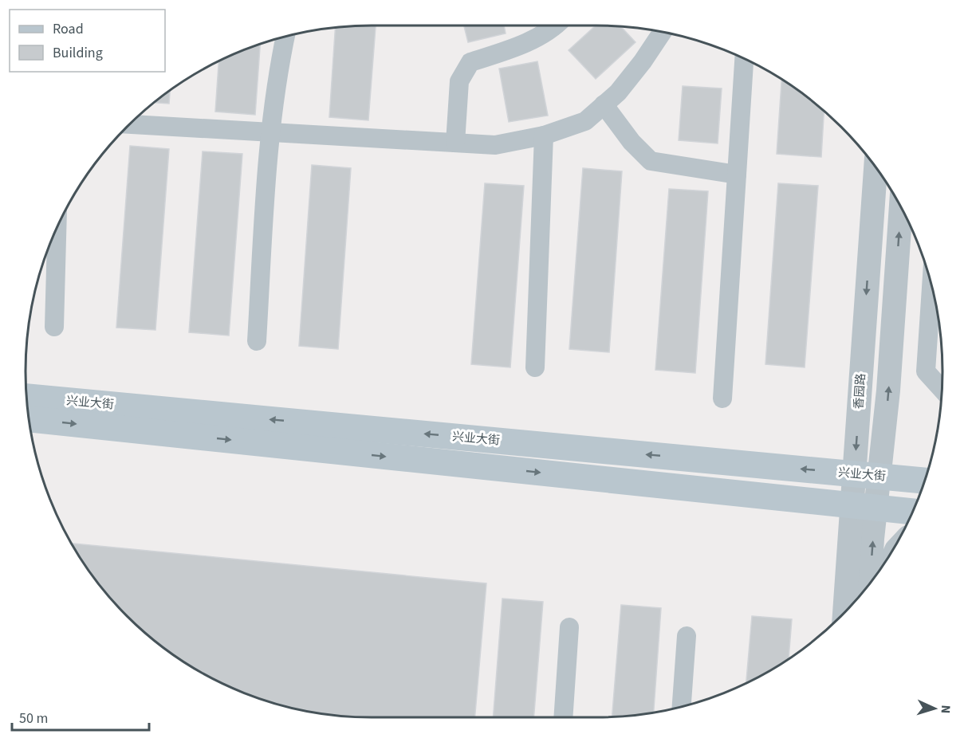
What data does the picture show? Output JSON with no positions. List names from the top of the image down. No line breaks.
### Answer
{"streets":{"main road":["兴业大街"],"street":["香园路"]},"crossings":[["香园路","兴业大街"]],"legend":["Road","Building"],"scale_bar":"50 m","north":"right"}
